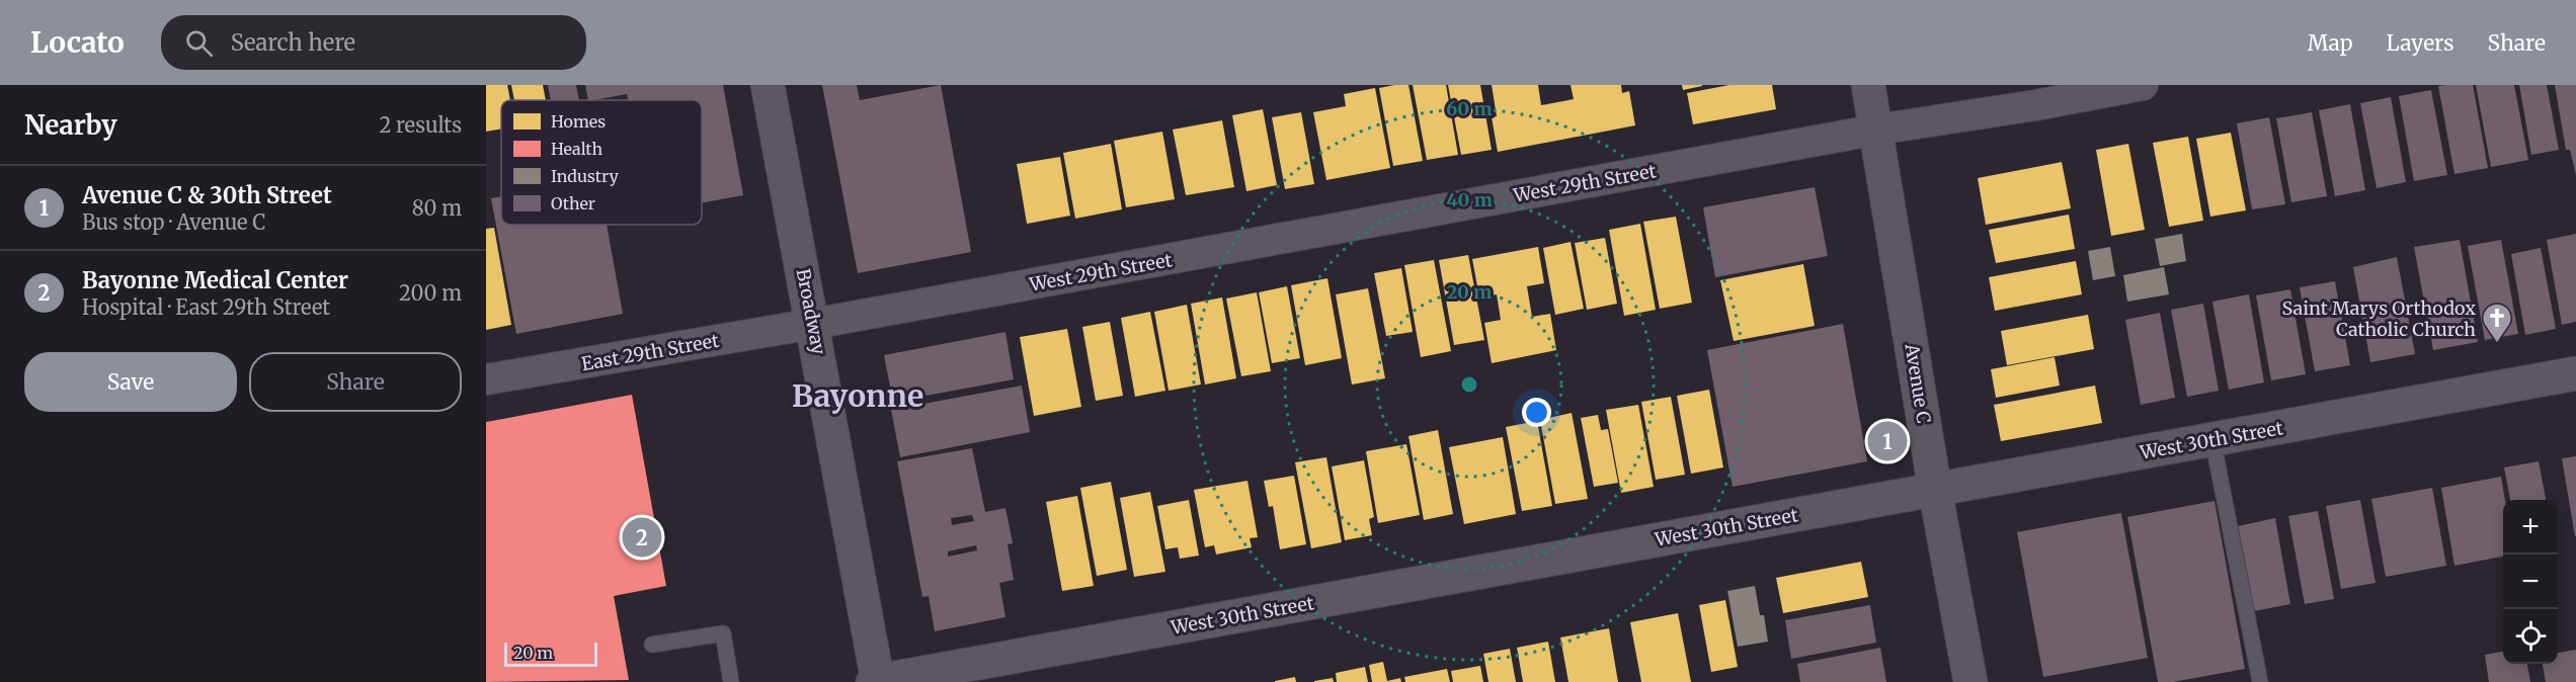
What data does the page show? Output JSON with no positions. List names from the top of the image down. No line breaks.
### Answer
{"streets":{"street":["West 29th Street","Broadway","East 29th Street","Avenue C","West 30th Street"]},"crossings":[["West 29th Street","Broadway"],["West 29th Street","East 29th Street"],["West 29th Street","Avenue C"],["Broadway","East 29th Street"],["Broadway","West 30th Street"],["Avenue C","West 30th Street"]],"districts":["Bayonne"],"places":{"church":["Saint Marys Orthodox Catholic Church"]},"legend":["Homes","Health","Industry","Other"],"scale_bar":"20 m","page":{"header":"Locato","search":"Search here","nav":["Map","Layers","Share"],"heading":["Nearby","2 results"],"list":[{"mark":"1","name":"Avenue C & 30th Street","note":"Bus stop · Avenue C","value":"80 m"},{"mark":"2","name":"Bayonne Medical Center","note":"Hospital · East 29th Street","value":"200 m"}],"buttons":["Save","Share"],"pins":["1","2"],"map_buttons":["+","−"],"scale":"20 m"},"rings":["60 m","40 m","20 m"]}
